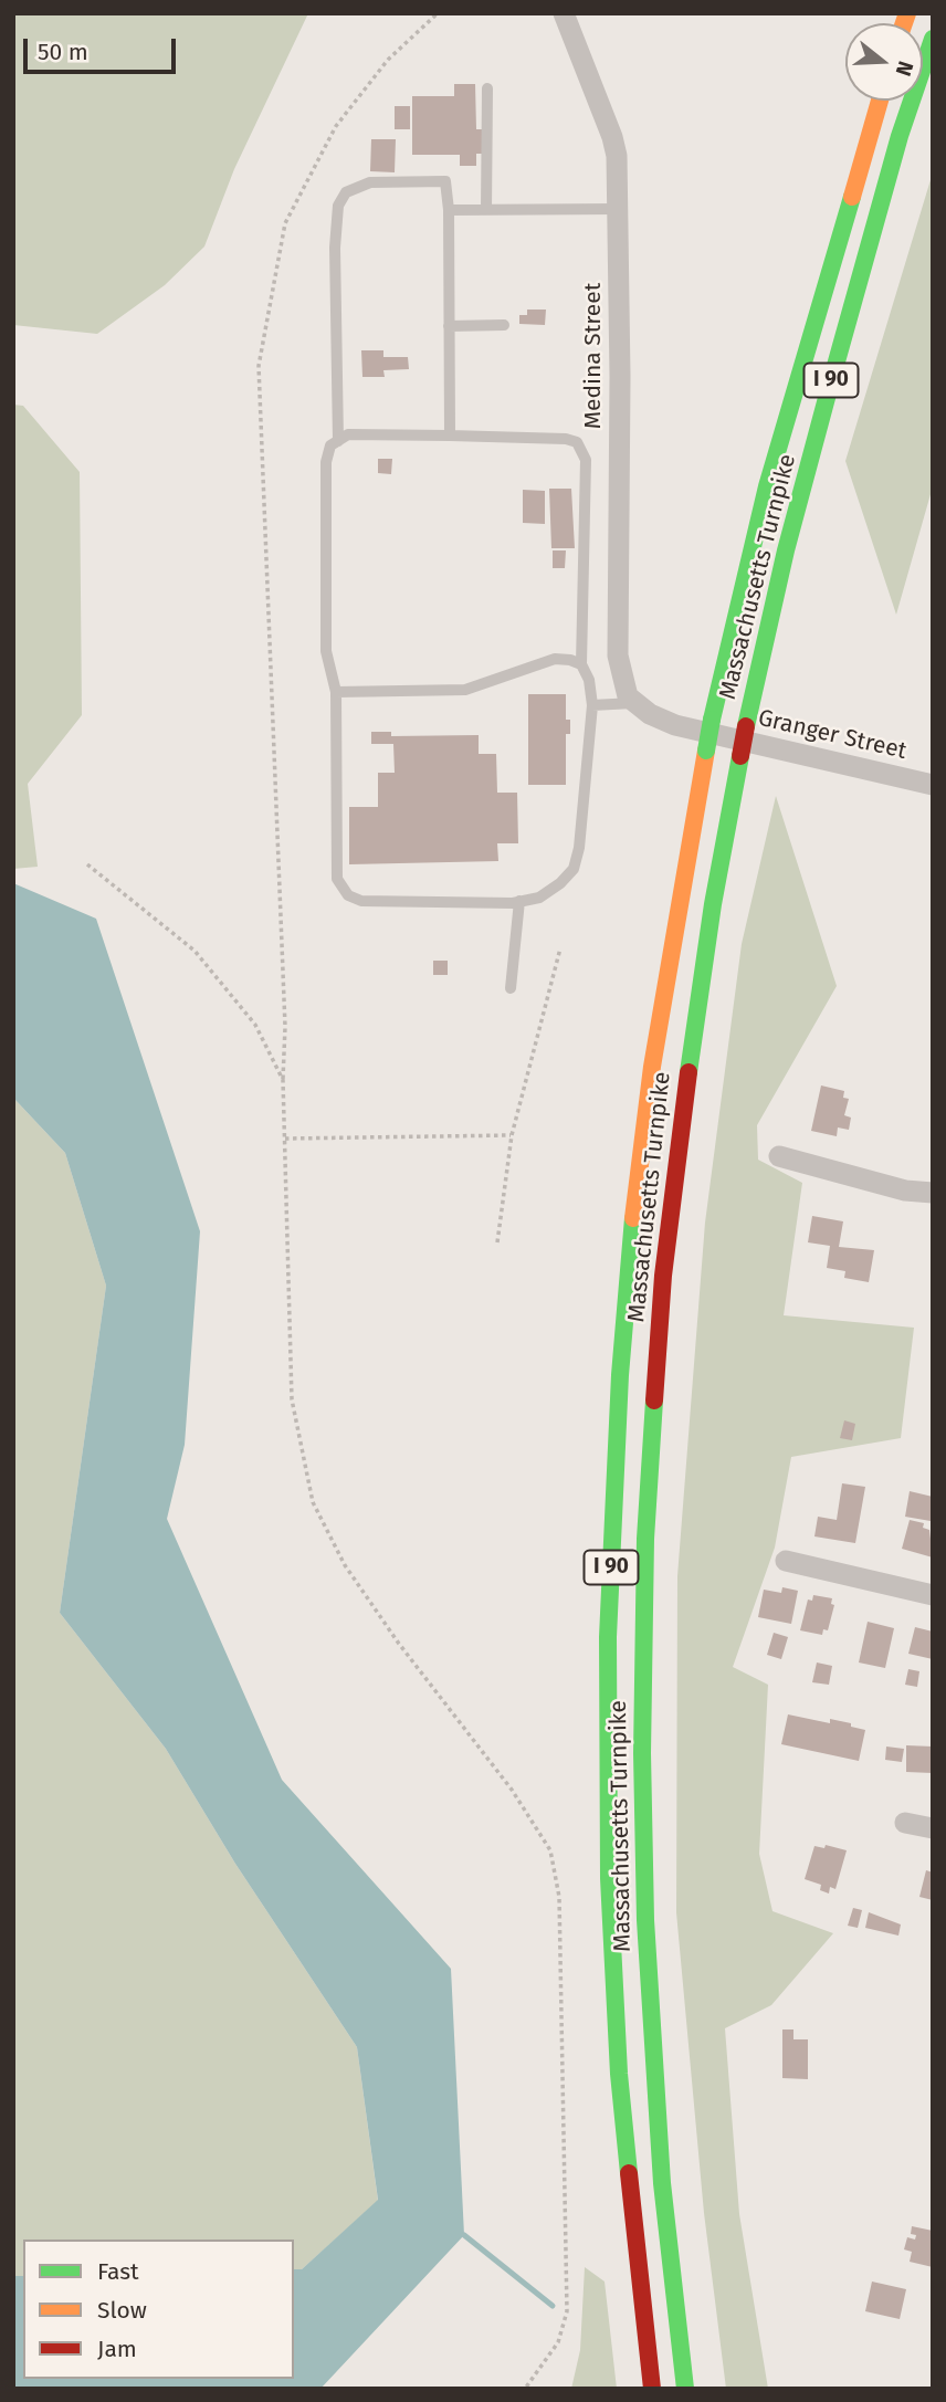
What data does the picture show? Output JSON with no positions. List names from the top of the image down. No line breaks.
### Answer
{"streets":{"highway":["I 90","Massachusetts Turnpike"],"street":["Medina Street","Granger Street"]},"crossings":[["Medina Street","Granger Street"]],"legend":["Fast","Slow","Jam"],"scale_bar":"50 m","north":"right"}
